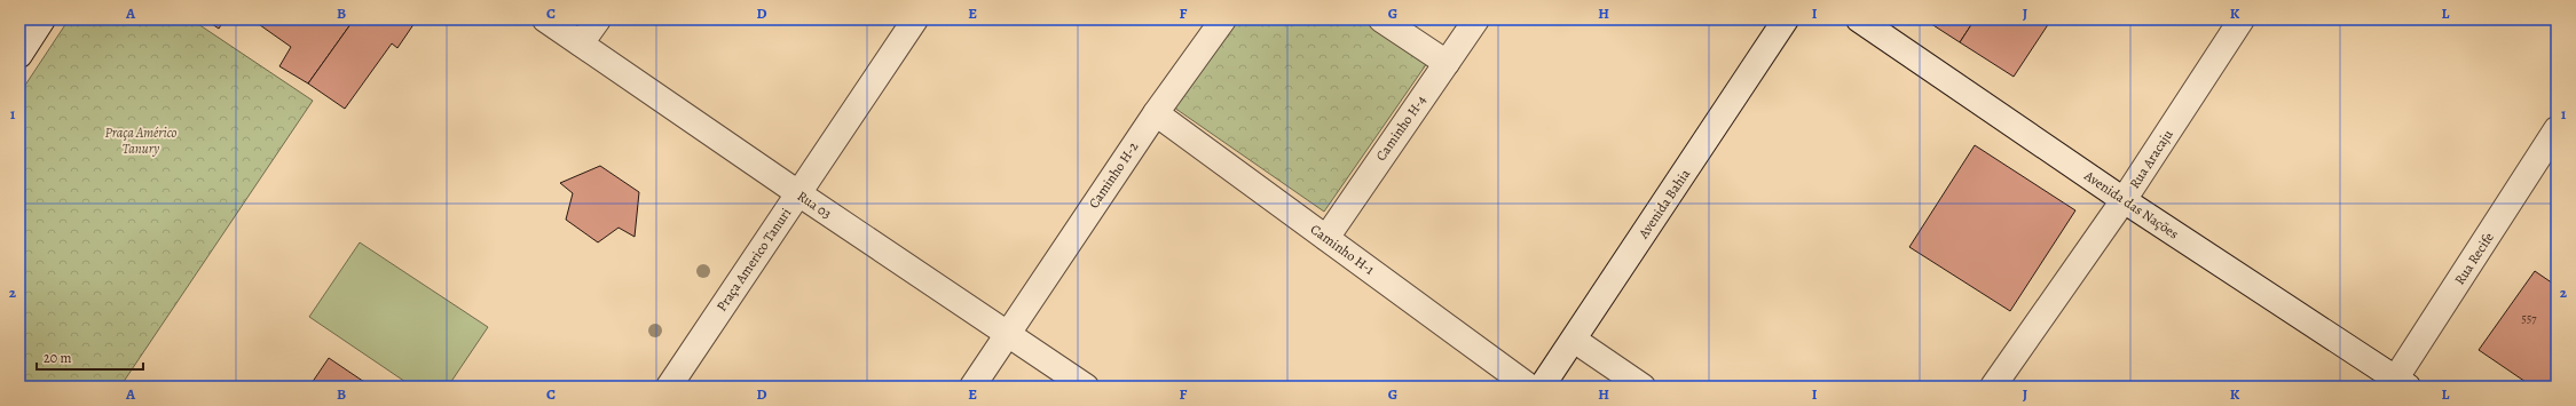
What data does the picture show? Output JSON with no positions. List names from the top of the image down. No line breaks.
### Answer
{"streets":{"street":["Caminho H-4","Rua Aracaju","Caminho H-2","Avenida Bahia","Rua 03","Avenida das Nações","Caminho H-1","Rua Recife","Praça Americo Tanuri"]},"crossings":[["Caminho H-4","Caminho H-1"],["Rua Aracaju","Avenida das Nações"],["Caminho H-2","Rua 03"],["Caminho H-2","Caminho H-1"],["Rua 03","Praça Americo Tanuri"],["Avenida das Nações","Rua Recife"]],"parks":["Praça Américo Tanury"],"house_numbers":["557"],"scale_bar":"20 m","grid":{"columns":["A","B","C","D","E","F","G","H","I","J","K","L"],"rows":["1","2"]}}
